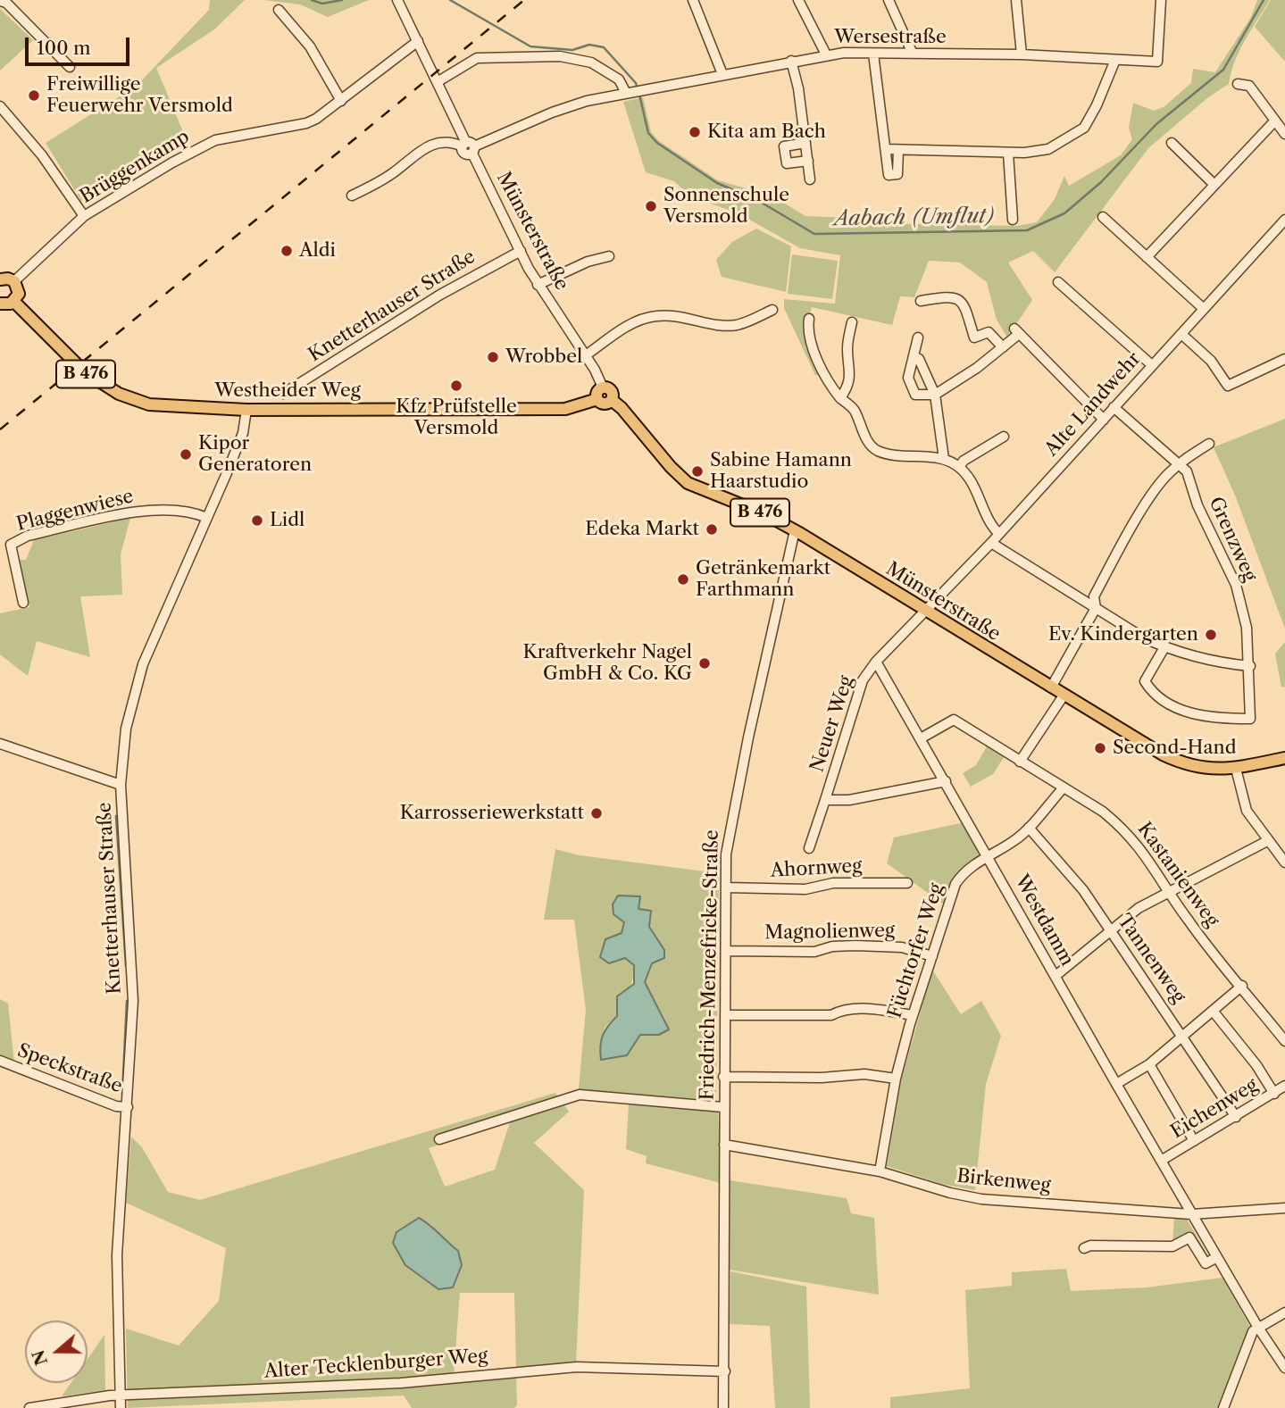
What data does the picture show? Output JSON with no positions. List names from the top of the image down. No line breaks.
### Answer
{"streets":{"main road":["Münsterstraße","B 476","Westheider Weg"],"street":["Wersestraße","Brüggenkamp","Knetterhauser Straße","Alte Landwehr","Plaggenwiese","Grenzweg","Neuer Weg","Ahornweg","Kastanienweg","Westdamm","Magnolienweg","Füchtorfer Weg","Tannenweg","Friedrich-Menzefricke-Straße","Speckstraße","Eichenweg","Birkenweg","Alter Tecklenburger Weg"]},"crossings":[["Wersestraße","Münsterstraße"],["Brüggenkamp","Münsterstraße"],["Münsterstraße","Knetterhauser Straße"],["Münsterstraße","Westheider Weg"],["Münsterstraße","Alte Landwehr"],["Münsterstraße","Friedrich-Menzefricke-Straße"],["Knetterhauser Straße","Westheider Weg"],["Knetterhauser Straße","Plaggenwiese"],["Knetterhauser Straße","Speckstraße"],["Knetterhauser Straße","Alter Tecklenburger Weg"],["Alte Landwehr","Grenzweg"],["Neuer Weg","Westdamm"],["Ahornweg","Friedrich-Menzefricke-Straße"],["Kastanienweg","Westdamm"],["Kastanienweg","Füchtorfer Weg"],["Westdamm","Füchtorfer Weg"],["Westdamm","Eichenweg"],["Westdamm","Birkenweg"],["Magnolienweg","Füchtorfer Weg"],["Magnolienweg","Friedrich-Menzefricke-Straße"],["Füchtorfer Weg","Tannenweg"],["Füchtorfer Weg","Birkenweg"],["Tannenweg","Eichenweg"],["Friedrich-Menzefricke-Straße","Birkenweg"],["Friedrich-Menzefricke-Straße","Alter Tecklenburger Weg"]],"water":["Aabach (Umflut)"],"places":["Freiwillige Feuerwehr Versmold","Kita am Bach","Sonnenschule Versmold","Aldi","Wrobbel","Kfz Prüfstelle Versmold","Kipor Generatoren","Sabine Hamann Haarstudio","Lidl","Edeka Markt","Getränkemarkt Farthmann","Ev. Kindergarten","Kraftverkehr Nagel GmbH & Co. KG","Second-Hand","Karrosseriewerkstatt"],"scale_bar":"100 m","north":"left"}
